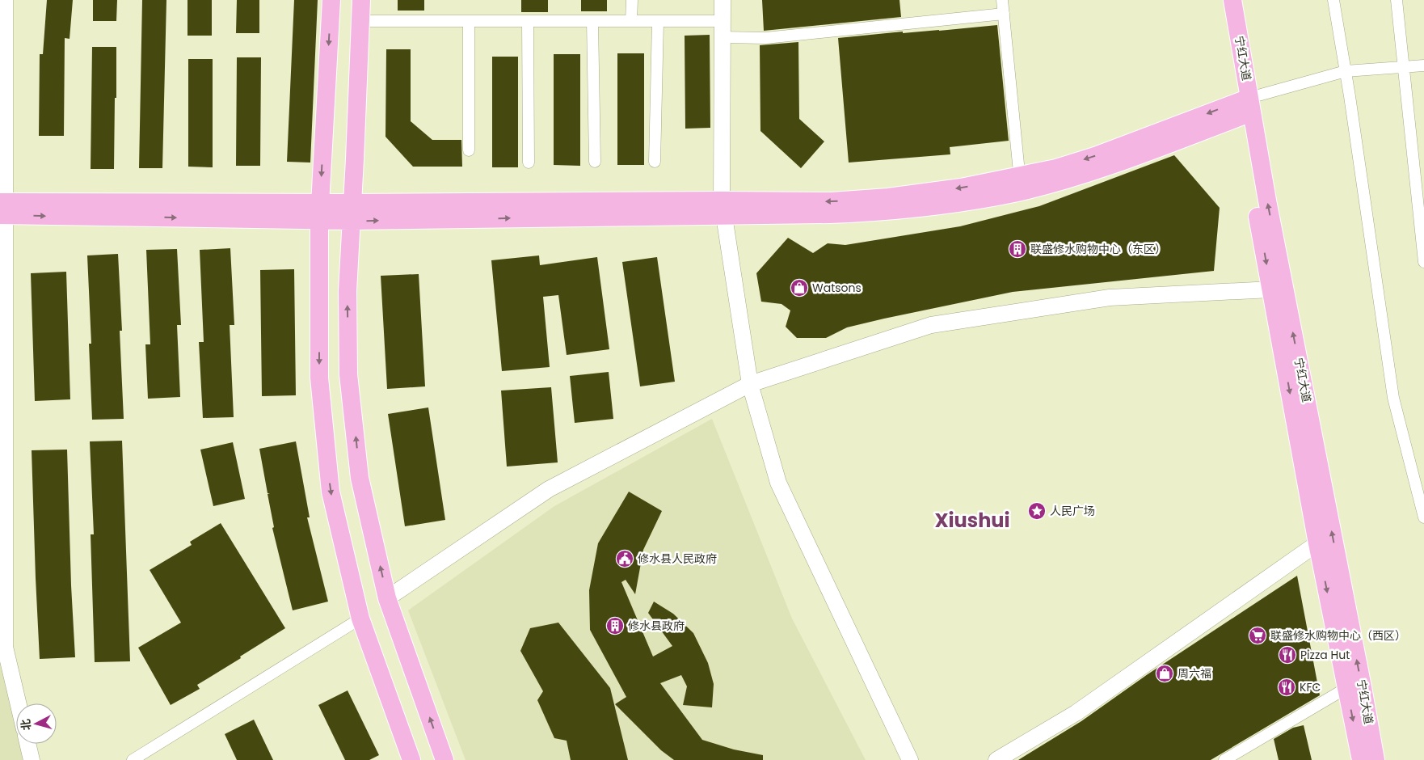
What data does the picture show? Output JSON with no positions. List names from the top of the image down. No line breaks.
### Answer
{"streets":{"main road":["宁红大道"]},"districts":["Xiushui"],"places":{"building":["联盛修水购物中心（东区）","修水县政府"],"shop":["Watsons","周六福"],"place":["人民广场"],"public building":["修水县人民政府"],"supermarket":["联盛修水购物中心（西区）"],"restaurant":["Pizza Hut","KFC"]},"north":"left"}
